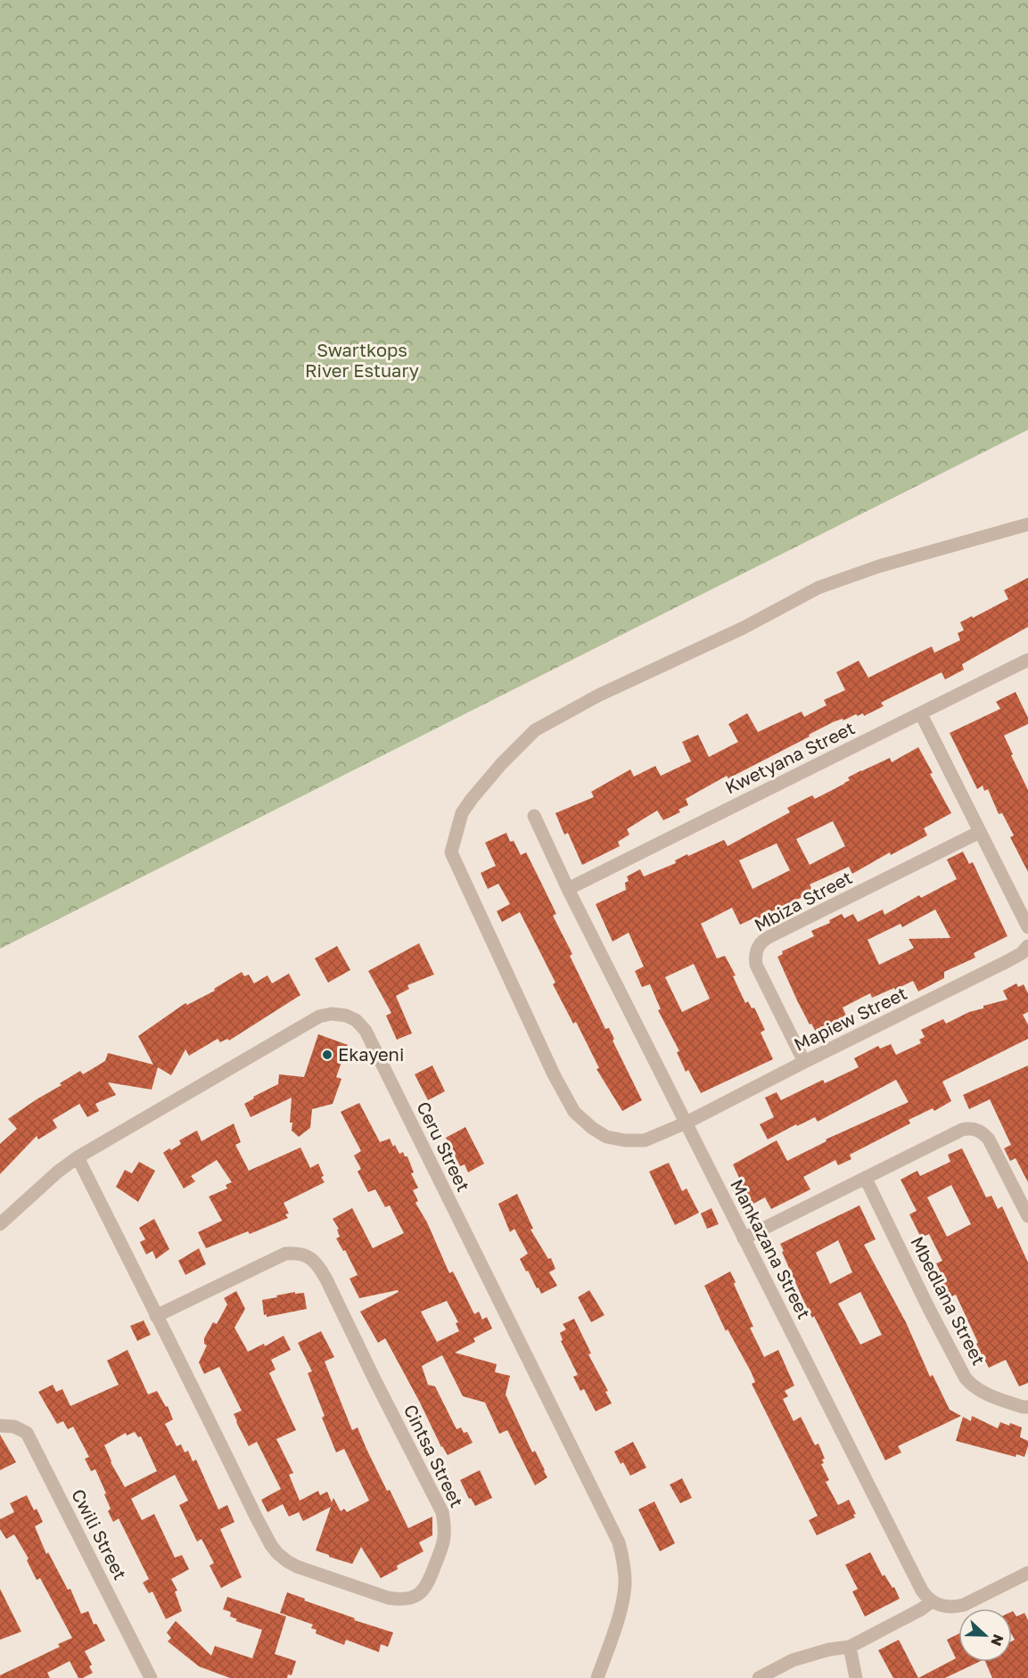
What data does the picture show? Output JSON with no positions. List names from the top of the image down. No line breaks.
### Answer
{"streets":{"street":["Kwetyana Street","Mbiza Street","Mapiew Street","Ceru Street","Mankazana Street","Mbedlana Street","Cintsa Street","Cwili Street"]},"crossings":[["Kwetyana Street","Mankazana Street"],["Mbiza Street","Mapiew Street"],["Mapiew Street","Mankazana Street"],["Ceru Street","Cintsa Street"]],"parks":["Swartkops River Estuary"],"places":["Ekayeni"],"north":"right"}
